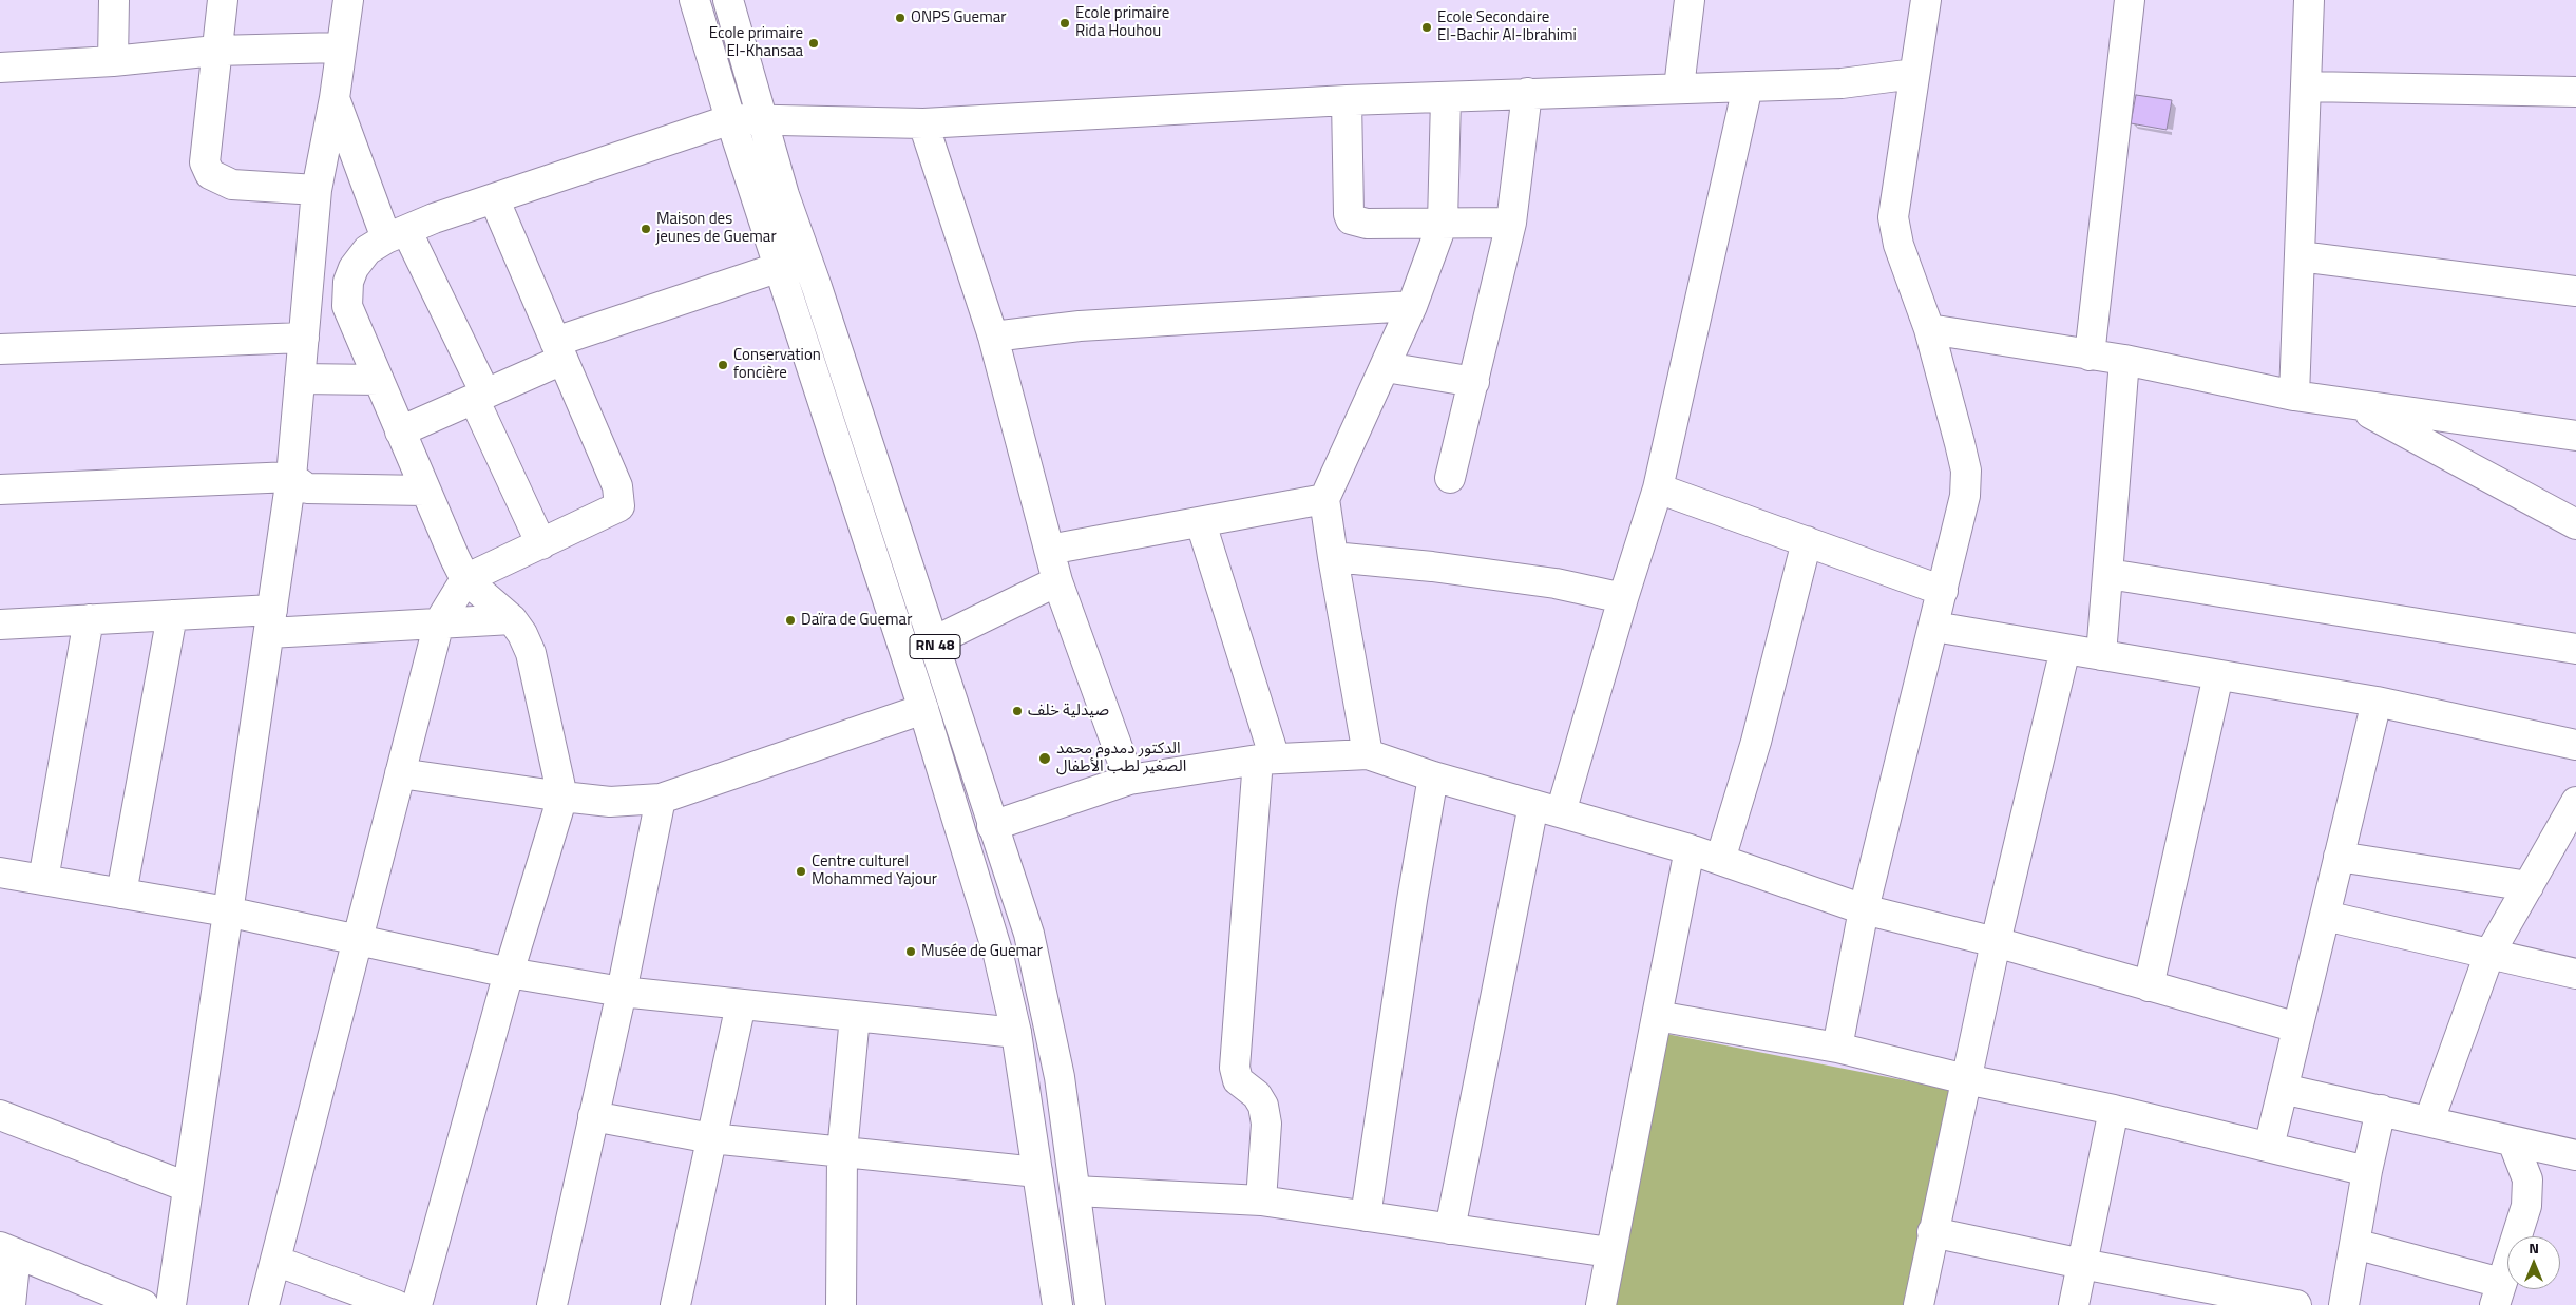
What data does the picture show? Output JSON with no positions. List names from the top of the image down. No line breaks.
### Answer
{"streets":{"main road":["RN 48"]},"places":["ONPS Guemar","Ecole primaire Rida Houhou","Ecole Secondaire El-Bachir Al-Ibrahimi","Ecole primaire El-Khansaa","Maison des jeunes de Guemar","Conservation foncière","Daïra de Guemar","صيدلية خلف","الدكتور دمدوم محمد الصغير لطب الأطفال","Centre culturel Mohammed Yajour","Musée de Guemar"],"north":"top"}
